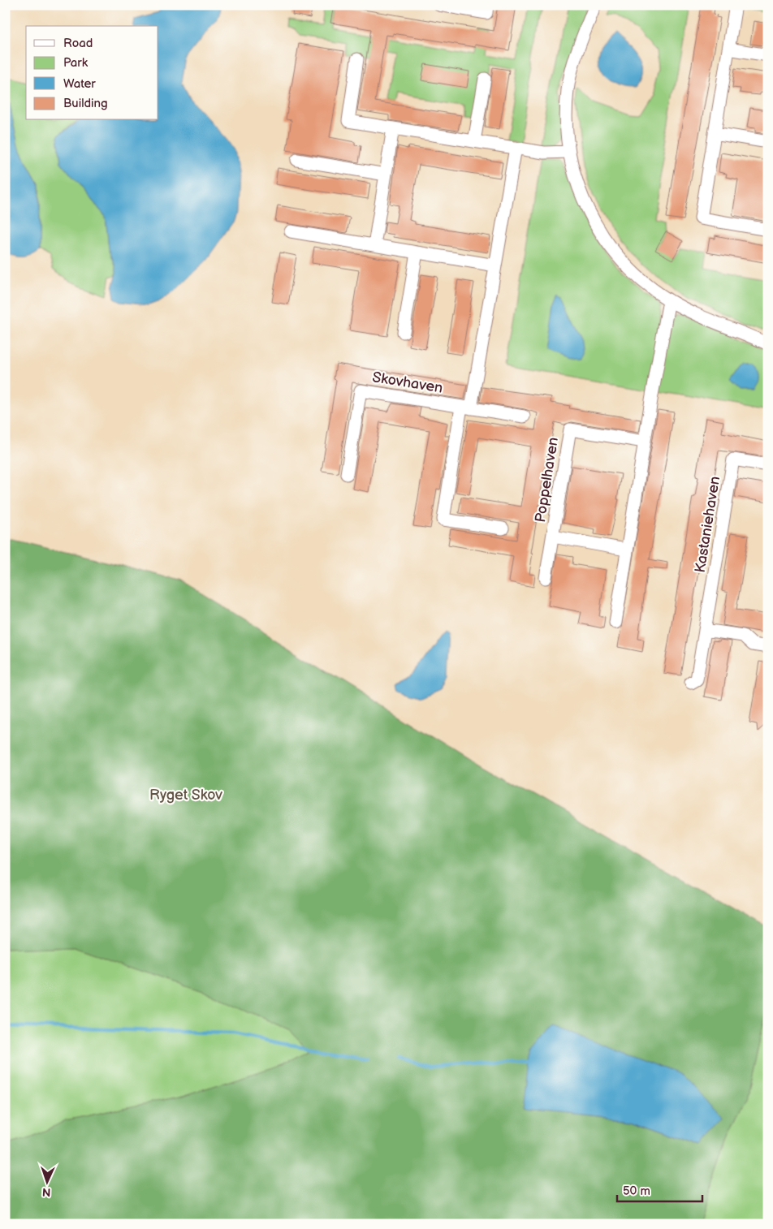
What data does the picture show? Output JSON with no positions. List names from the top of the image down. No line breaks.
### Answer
{"streets":{"street":["Skovhaven","Poppelhaven","Kastaniehaven"]},"parks":["Ryget Skov"],"legend":["Road","Park","Water","Building"],"scale_bar":"50 m","north":"bottom"}
